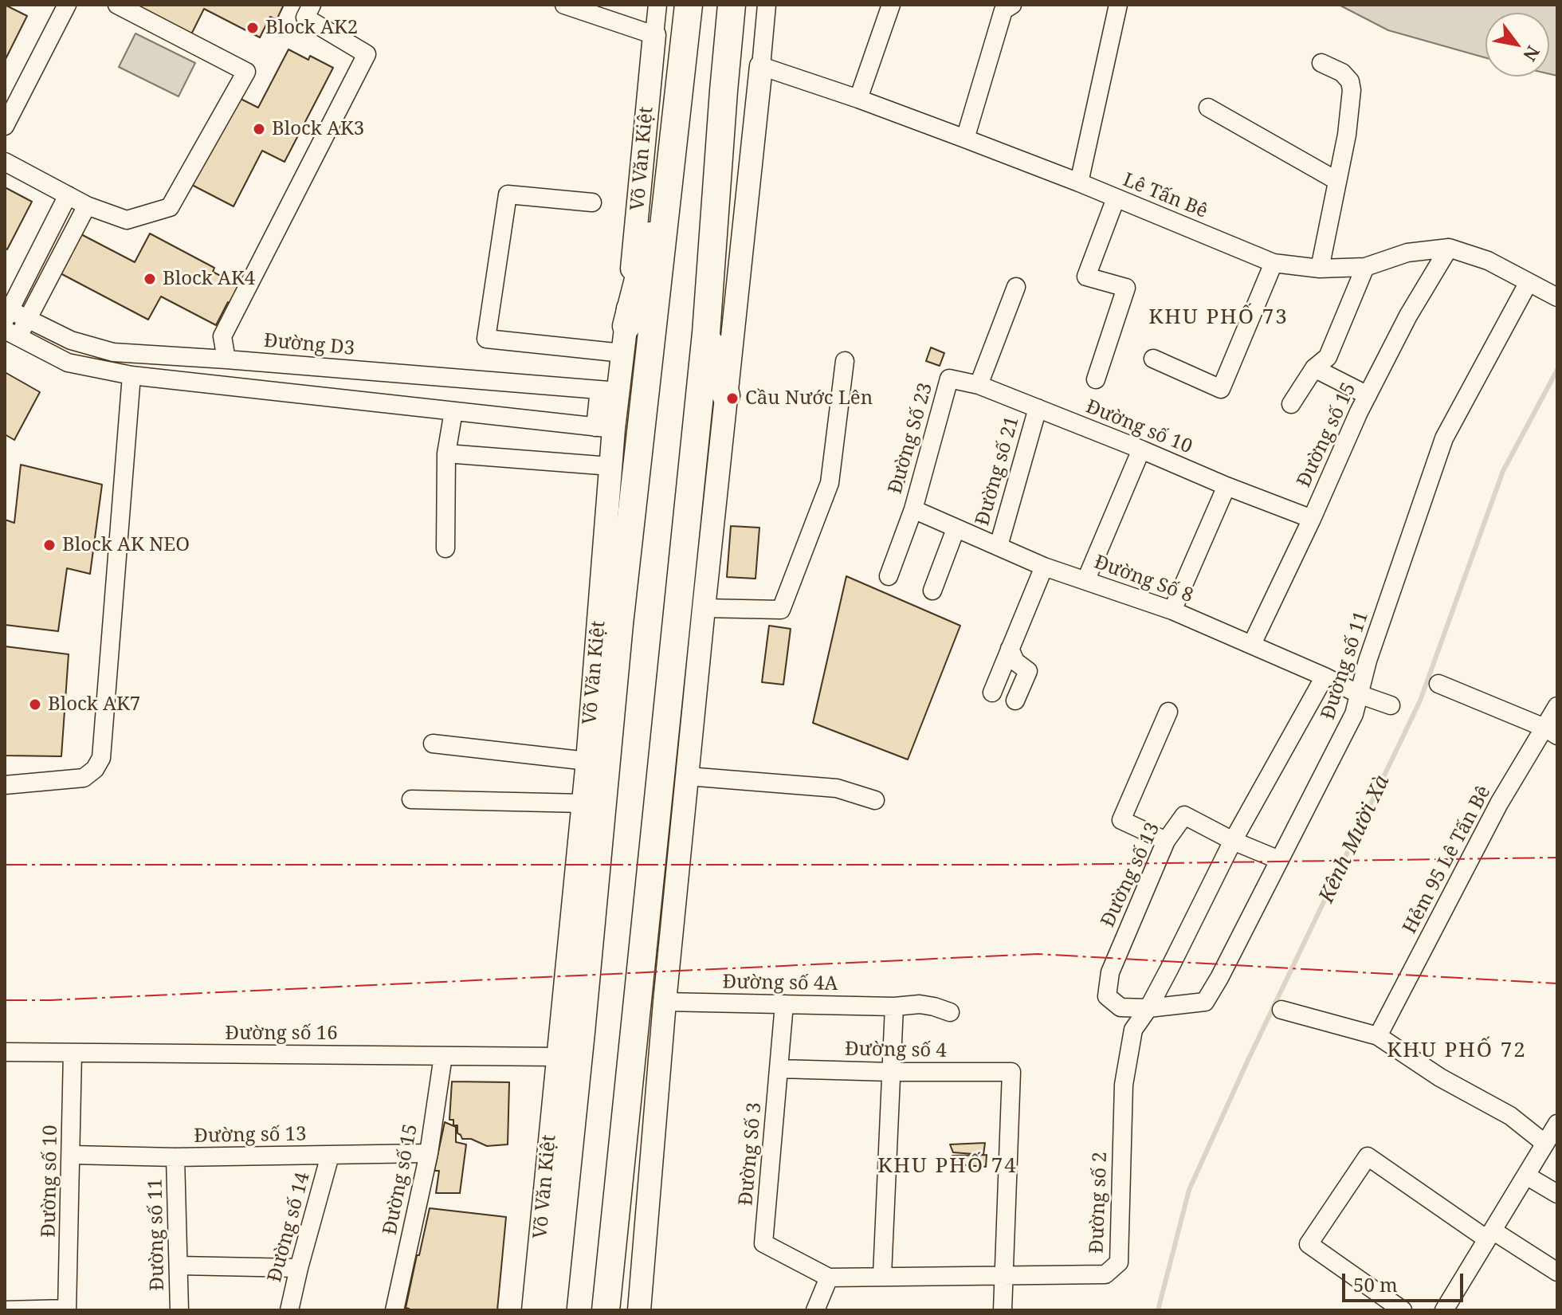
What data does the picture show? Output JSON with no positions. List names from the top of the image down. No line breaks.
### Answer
{"streets":{"highway":["Võ Văn Kiệt"],"street":["Lê Tấn Bê","Đường D3","Đường số 10","Đường số 15","Đường Số 23","Đường số 21","Đường Số 8","Đường số 11","Hẻm 95 Lê Tấn Bê","Đường số 13","Đường số 4A","Đường số 16","Đường số 4","Đường Số 3","Đường số 2","Đường số 14"]},"crossings":[["Võ Văn Kiệt","Đường D3"],["Võ Văn Kiệt","Đường số 16"],["Lê Tấn Bê","Đường số 15"],["Lê Tấn Bê","Đường số 11"],["Đường số 10","Đường số 15"],["Đường số 10","Đường Số 23"],["Đường số 10","Đường số 21"],["Đường số 10","Đường số 13"],["Đường số 10","Đường số 16"],["Đường số 15","Đường Số 8"],["Đường số 15","Đường số 13"],["Đường số 15","Đường số 16"],["Đường Số 23","Đường Số 8"],["Đường số 21","Đường Số 8"],["Đường Số 8","Đường số 11"],["Đường số 11","Đường số 13"],["Đường số 11","Đường số 2"],["Đường số 13","Đường số 2"],["Đường số 13","Đường số 14"],["Đường số 4A","Đường Số 3"],["Đường số 4","Đường Số 3"],["Đường số 4","Đường số 2"],["Đường Số 3","Đường số 2"]],"districts":["KHU PHỐ 73","KHU PHỐ 72","KHU PHỐ 74"],"water":["Kênh Mười Xà"],"places":["Block AK2","Block AK3","Block AK4","Cầu Nước Lên","Block AK NEO","Block AK7"],"scale_bar":"50 m","north":"bottom right"}
